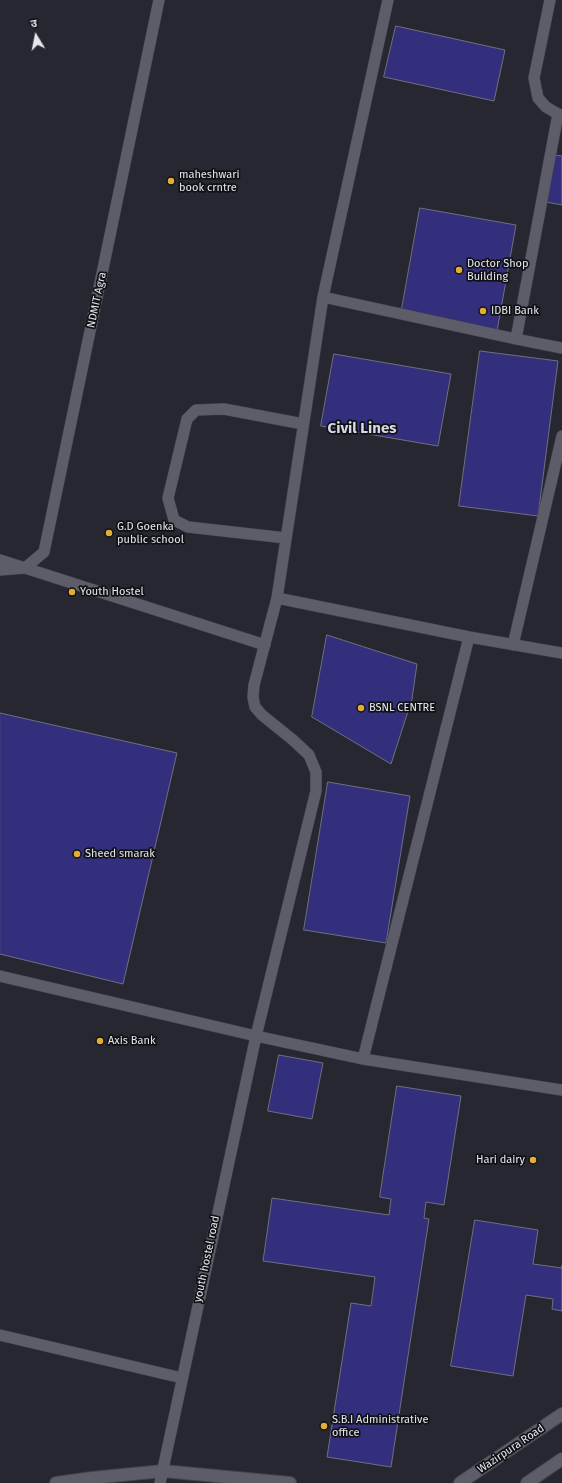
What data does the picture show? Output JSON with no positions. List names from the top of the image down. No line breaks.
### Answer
{"streets":{"main road":["Wazirpura Road"],"lane":["NDMIT Agra","youth hostel road"]},"districts":["Civil Lines"],"places":["maheshwari book crntre","Doctor Shop Building","IDBI Bank","G.D Goenka public school","Youth Hostel","BSNL CENTRE","Sheed smarak","Axis Bank","Hari dairy","S.B.I Administrative office"],"north":"top"}
